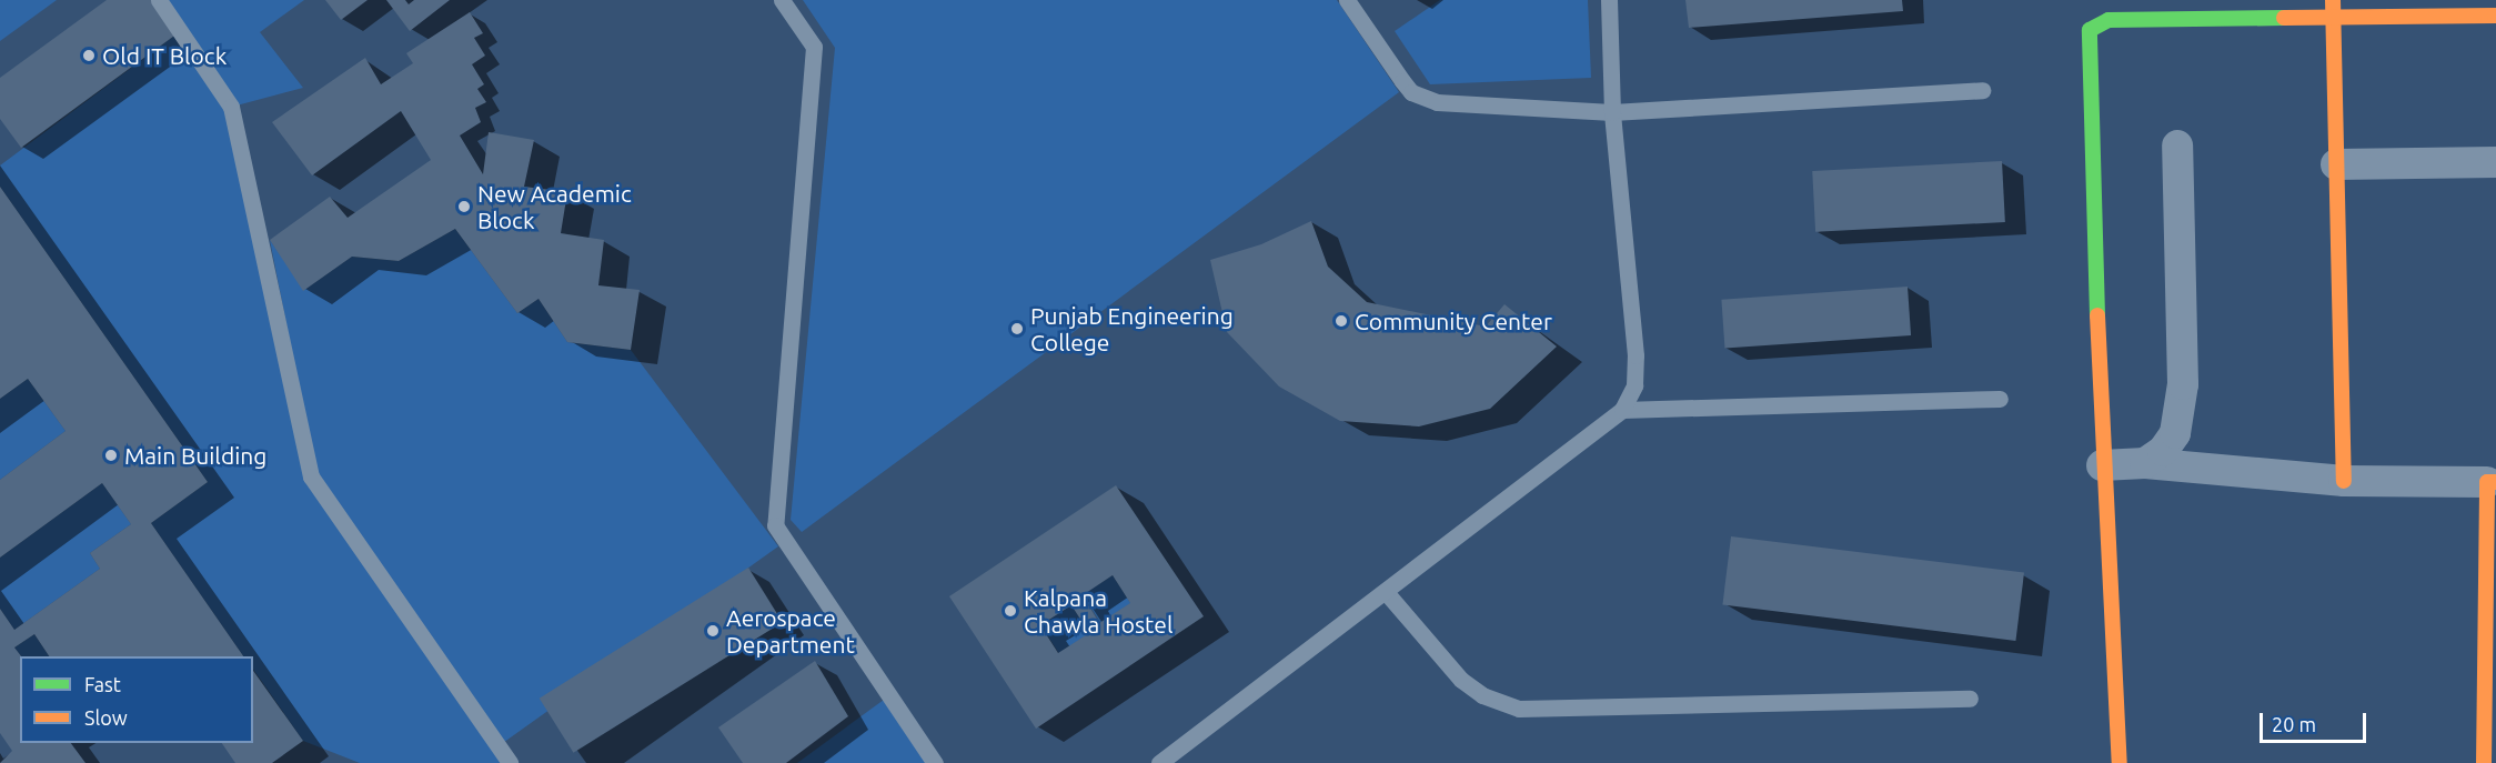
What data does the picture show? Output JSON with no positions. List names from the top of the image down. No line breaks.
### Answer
{"places":["Old IT Block","New Academic Block","Community Center","Punjab Engineering College","Main Building","Kalpana Chawla Hostel","Aerospace Department"],"legend":["Fast","Slow"],"scale_bar":"20 m"}
